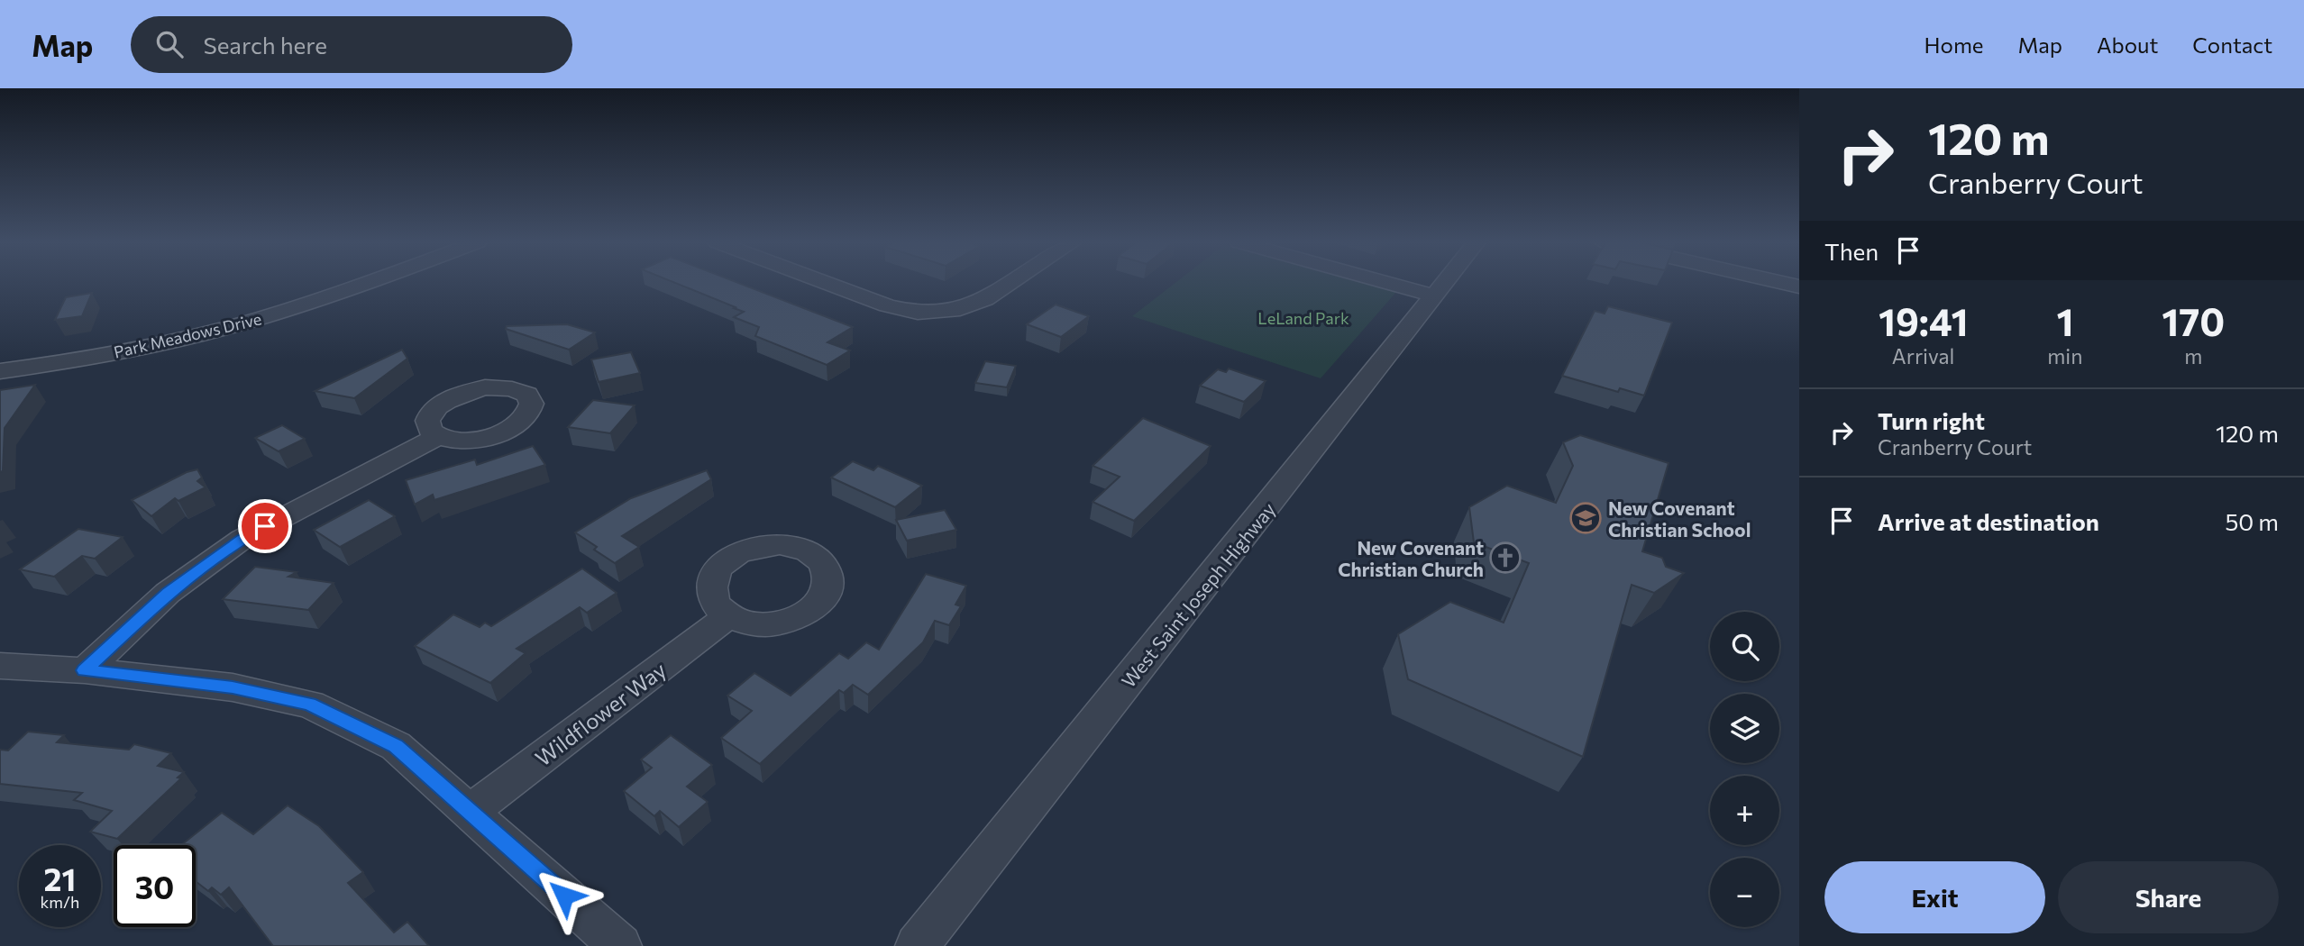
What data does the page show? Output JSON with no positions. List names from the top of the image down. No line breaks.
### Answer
{"streets":{"street":["Park Meadows Drive","West Saint Joseph Highway","Wildflower Way"]},"parks":["LeLand Park"],"places":{"school or university":["New Covenant Christian School"],"church":["New Covenant Christian Church"]},"page":{"header":"Map","search":"Search here","nav":["Home","Map","About","Contact"],"turn":["120 m","Cranberry Court"],"then":"Then","eta":["19:41","Arrival","1","min","170","m"],"list":[{"name":"Turn right","note":"Cranberry Court","value":"120 m"},{"name":"Arrive at destination","value":"50 m"}],"map_buttons":["+","−"],"speed":"21 km/h","limit":"30","buttons":["Exit","Share"]}}
